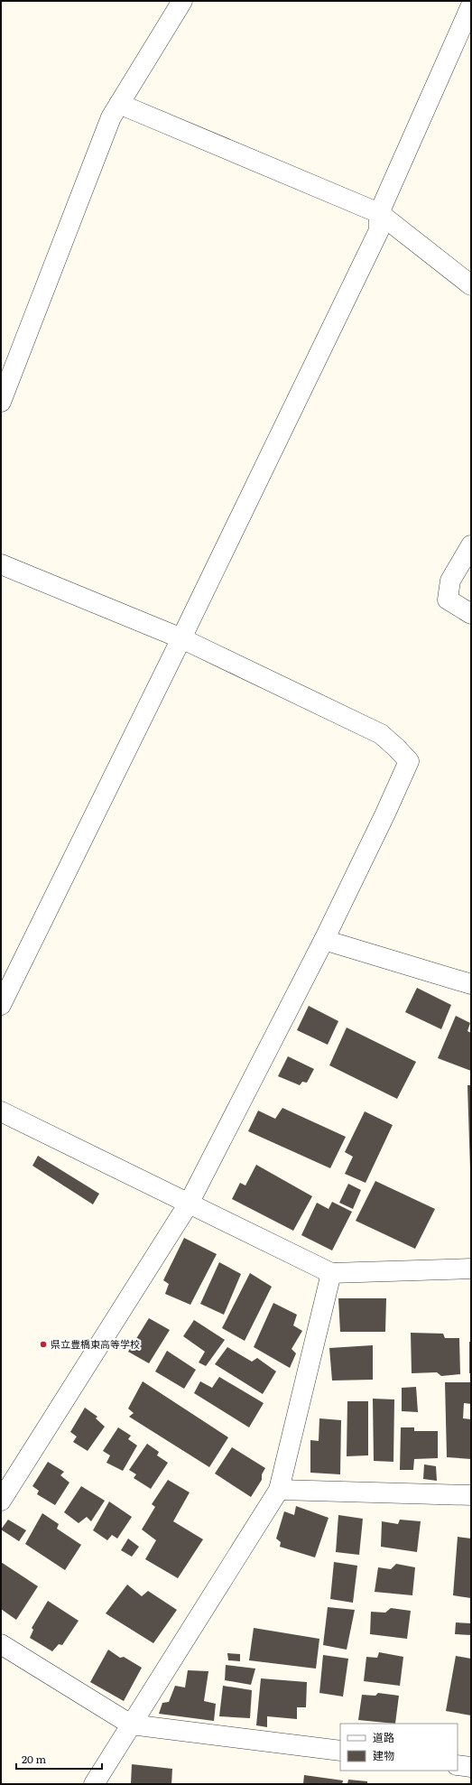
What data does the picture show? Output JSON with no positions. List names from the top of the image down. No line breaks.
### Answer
{"places":["県立豊橋東高等学校"],"legend":["道路","建物"],"scale_bar":"20 m"}
